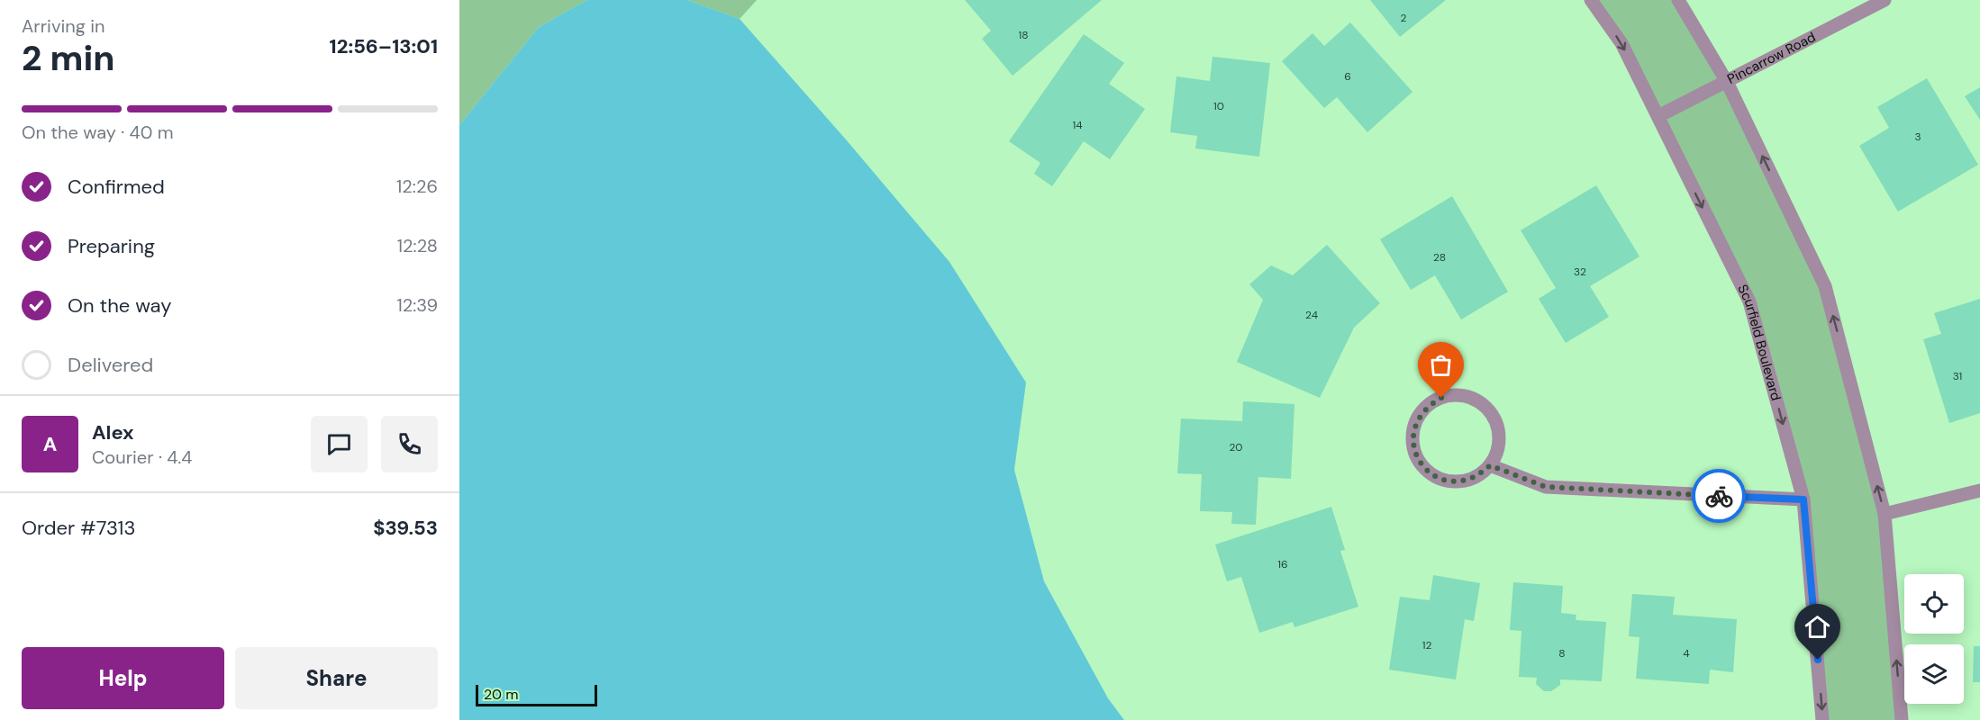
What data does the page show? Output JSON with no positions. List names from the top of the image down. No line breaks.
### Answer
{"streets":{"street":["Pincarrow Road","Scurfield Boulevard"]},"crossings":[["Pincarrow Road","Scurfield Boulevard"]],"house_numbers":["2","18","6","10","14","3","28","32","24","31","20","16","12","8","4"],"scale_bar":"20 m","page":{"heading":["2 min","Arriving in","12:56–13:01"],"panel":["Alex","Courier · 4.4","Order #7313","$39.53"],"bar":"On the way · 40 m","list":[["Confirmed","12:26"],["Preparing","12:28"],["On the way","12:39"],"Delivered"],"round":"A","buttons":["Help","Share"],"scale":"20 m"}}
